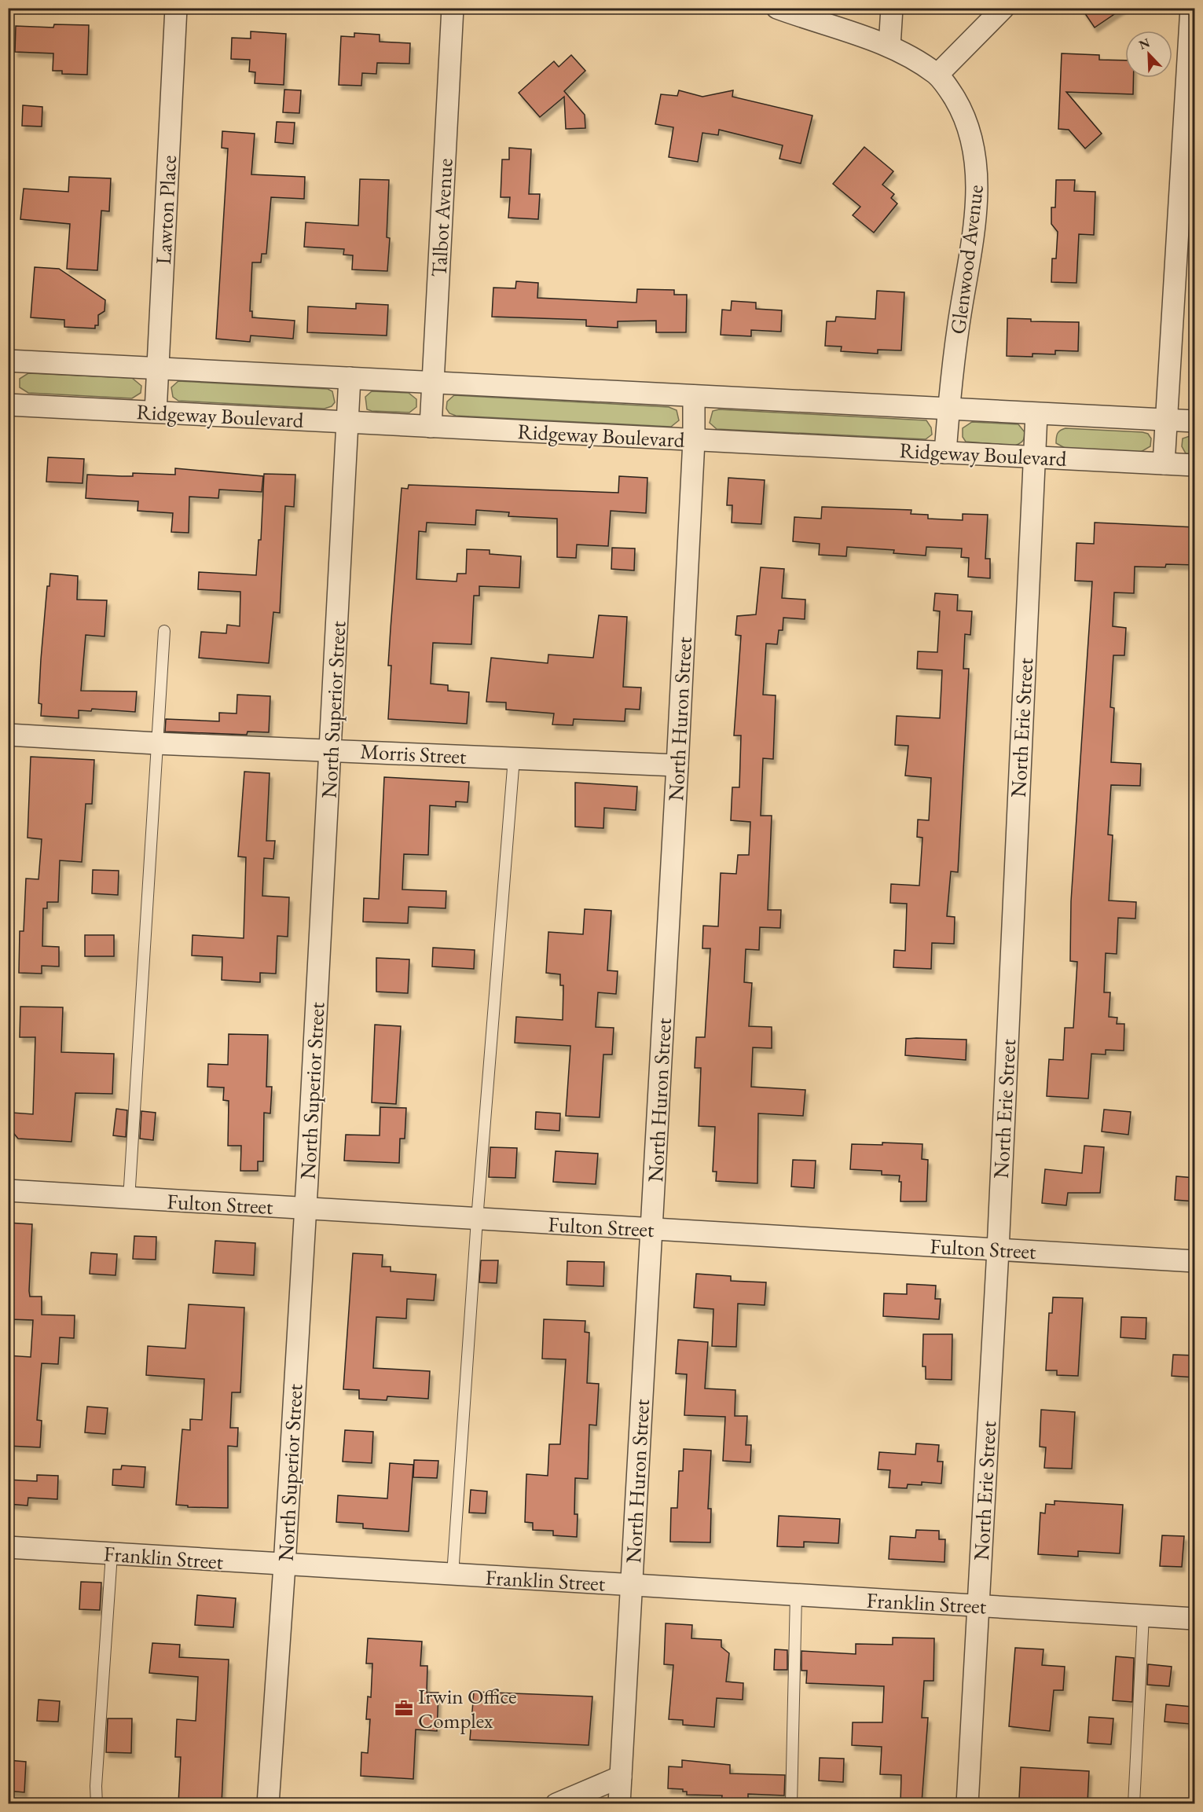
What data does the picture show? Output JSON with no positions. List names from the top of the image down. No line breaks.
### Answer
{"streets":{"street":["Lawton Place","Talbot Avenue","Glenwood Avenue","Ridgeway Boulevard","North Superior Street","North Huron Street","North Erie Street","Morris Street","Fulton Street","Franklin Street"]},"crossings":[["Lawton Place","Ridgeway Boulevard"],["Talbot Avenue","Ridgeway Boulevard"],["Glenwood Avenue","Ridgeway Boulevard"],["Ridgeway Boulevard","North Superior Street"],["Ridgeway Boulevard","North Huron Street"],["Ridgeway Boulevard","North Erie Street"],["North Superior Street","Morris Street"],["North Superior Street","Fulton Street"],["North Superior Street","Franklin Street"],["North Huron Street","Morris Street"],["North Huron Street","Fulton Street"],["North Huron Street","Franklin Street"],["North Erie Street","Fulton Street"],["North Erie Street","Franklin Street"]],"places":{"office":["Irwin Office Complex"]},"north":"top left"}
